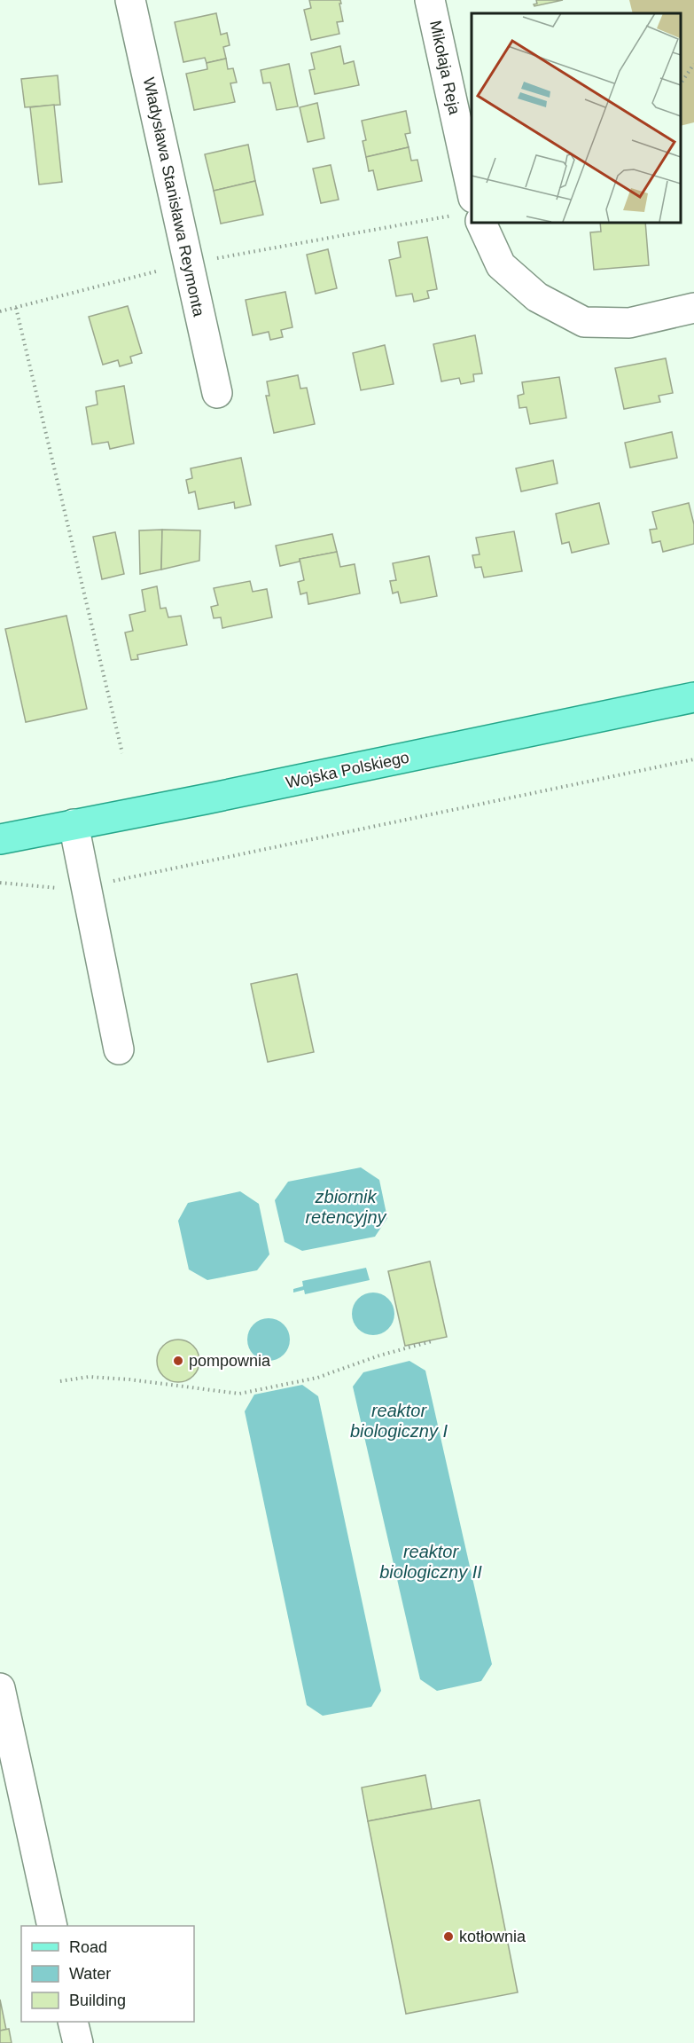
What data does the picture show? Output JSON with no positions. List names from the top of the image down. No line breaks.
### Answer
{"streets":{"main road":["Wojska Polskiego"],"street":["Mikołaja Reja","Władysława Stanisława Reymonta"]},"water":["zbiornik retencyjny","reaktor biologiczny I","reaktor biologiczny II"],"places":["pompownia","kotłownia"],"legend":["Road","Water","Building"]}
